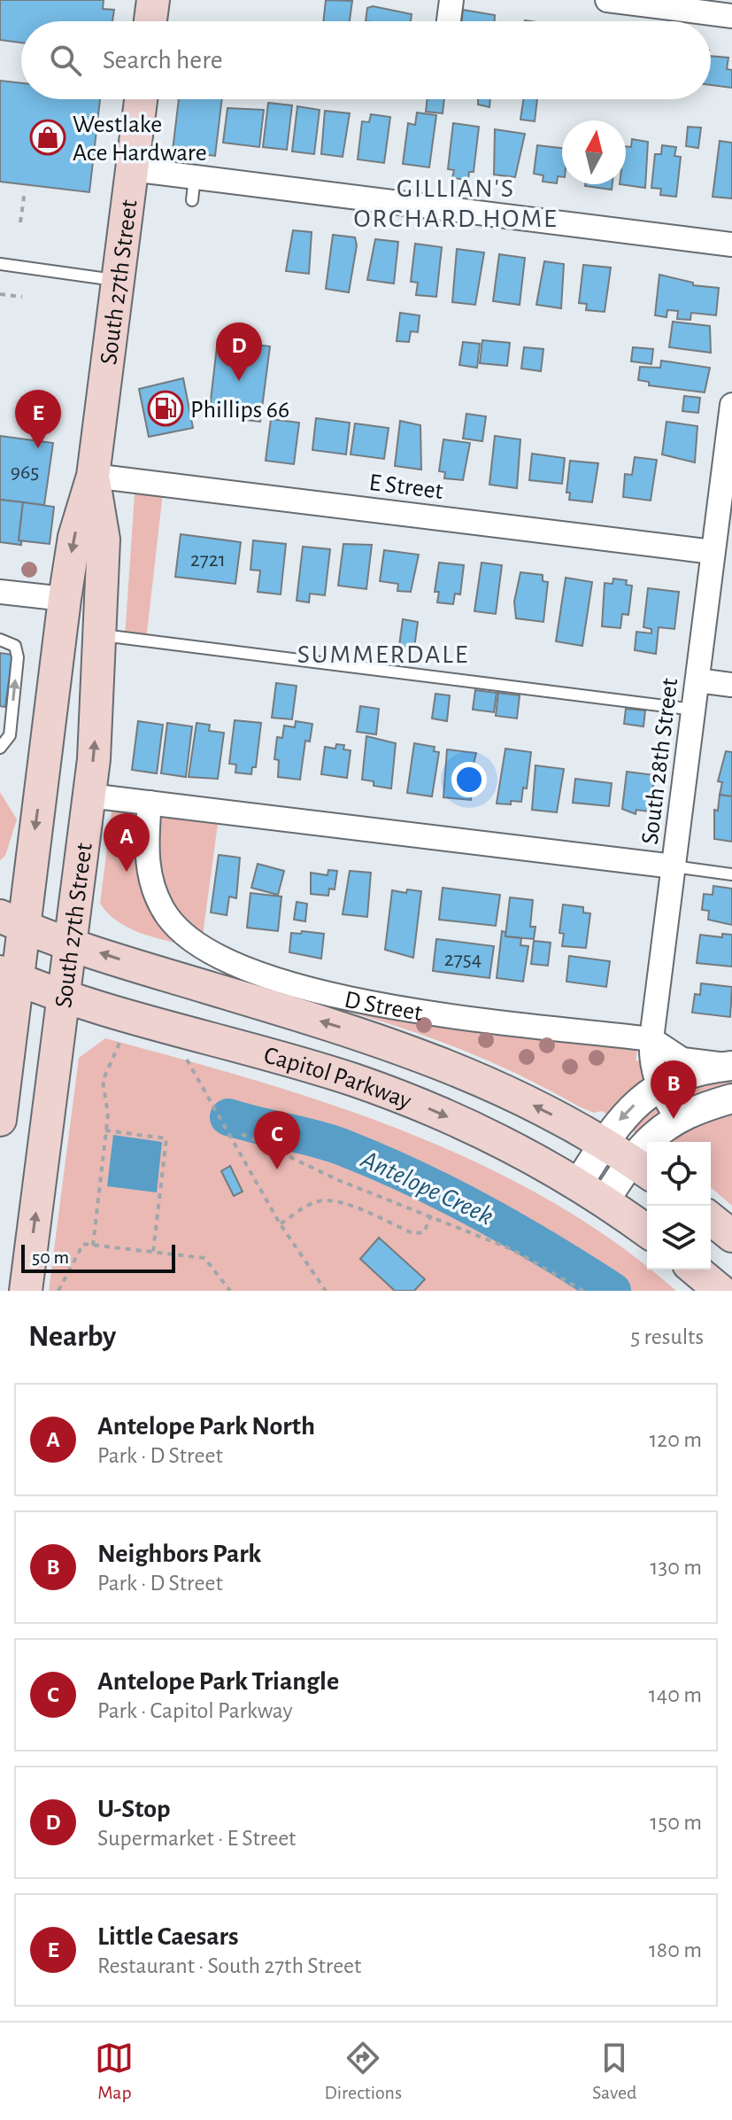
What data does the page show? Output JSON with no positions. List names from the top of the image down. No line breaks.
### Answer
{"streets":{"main road":["South 27th Street","Capitol Parkway"],"street":["E Street","South 28th Street","D Street"]},"crossings":[["South 27th Street","E Street"],["South 27th Street","Capitol Parkway"],["E Street","South 28th Street"],["South 28th Street","D Street"],["D Street","Capitol Parkway"]],"districts":["GILLIAN'S ORCHARD HOME","SUMMERDALE"],"water":["Antelope Creek"],"places":{"shop":["Westlake Ace Hardware"],"fuel station":["Phillips 66"]},"house_numbers":["965","2721","2754"],"scale_bar":"50 m","north":"top","page":{"search":"Search here","pins":["D","E","A","B","C"],"scale":"50 m","heading":["Nearby","5 results"],"list":[{"mark":"A","name":"Antelope Park North","note":"Park · D Street","value":"120 m"},{"mark":"B","name":"Neighbors Park","note":"Park · D Street","value":"130 m"},{"mark":"C","name":"Antelope Park Triangle","note":"Park · Capitol Parkway","value":"140 m"},{"mark":"D","name":"U-Stop","note":"Supermarket · E Street","value":"150 m"},{"mark":"E","name":"Little Caesars","note":"Restaurant · South 27th Street","value":"180 m"}],"nav":["Map","Directions","Saved"]}}
